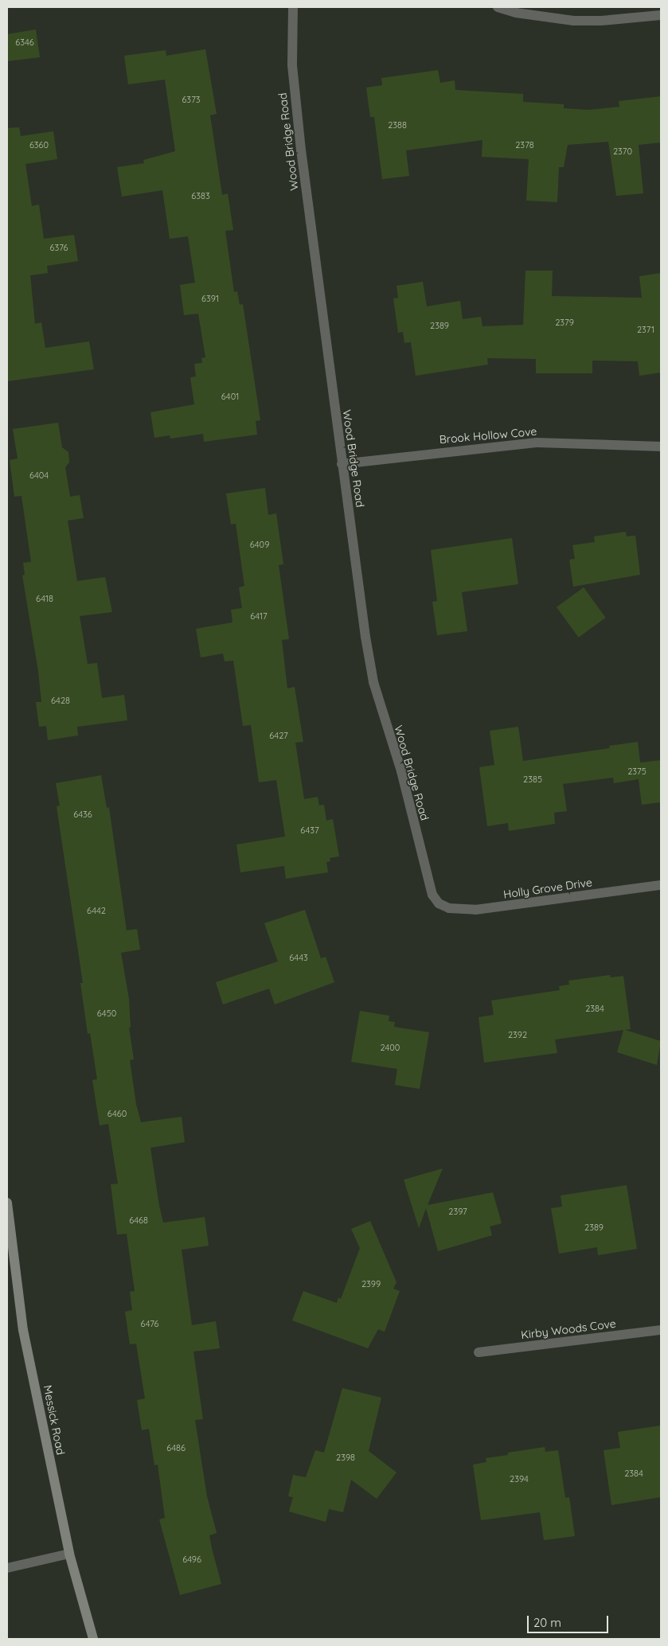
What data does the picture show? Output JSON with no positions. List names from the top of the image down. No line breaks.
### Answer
{"streets":{"street":["Wood Bridge Road","Brook Hollow Cove","Holly Grove Drive","Kirby Woods Cove","Messick Road"]},"crossings":[["Wood Bridge Road","Brook Hollow Cove"],["Wood Bridge Road","Holly Grove Drive"]],"house_numbers":["6346","6373","2388","6360","2378","2370","6383","6376","6391","2379","2389","2371","6401","6404","6409","6418","6417","6428","6427","2375","2385","6436","6437","6442","6443","2384","6450","2392","2400","6460","2397","6468","2389","2399","6476","6486","2398","2384","2394","6496"],"scale_bar":"20 m"}
